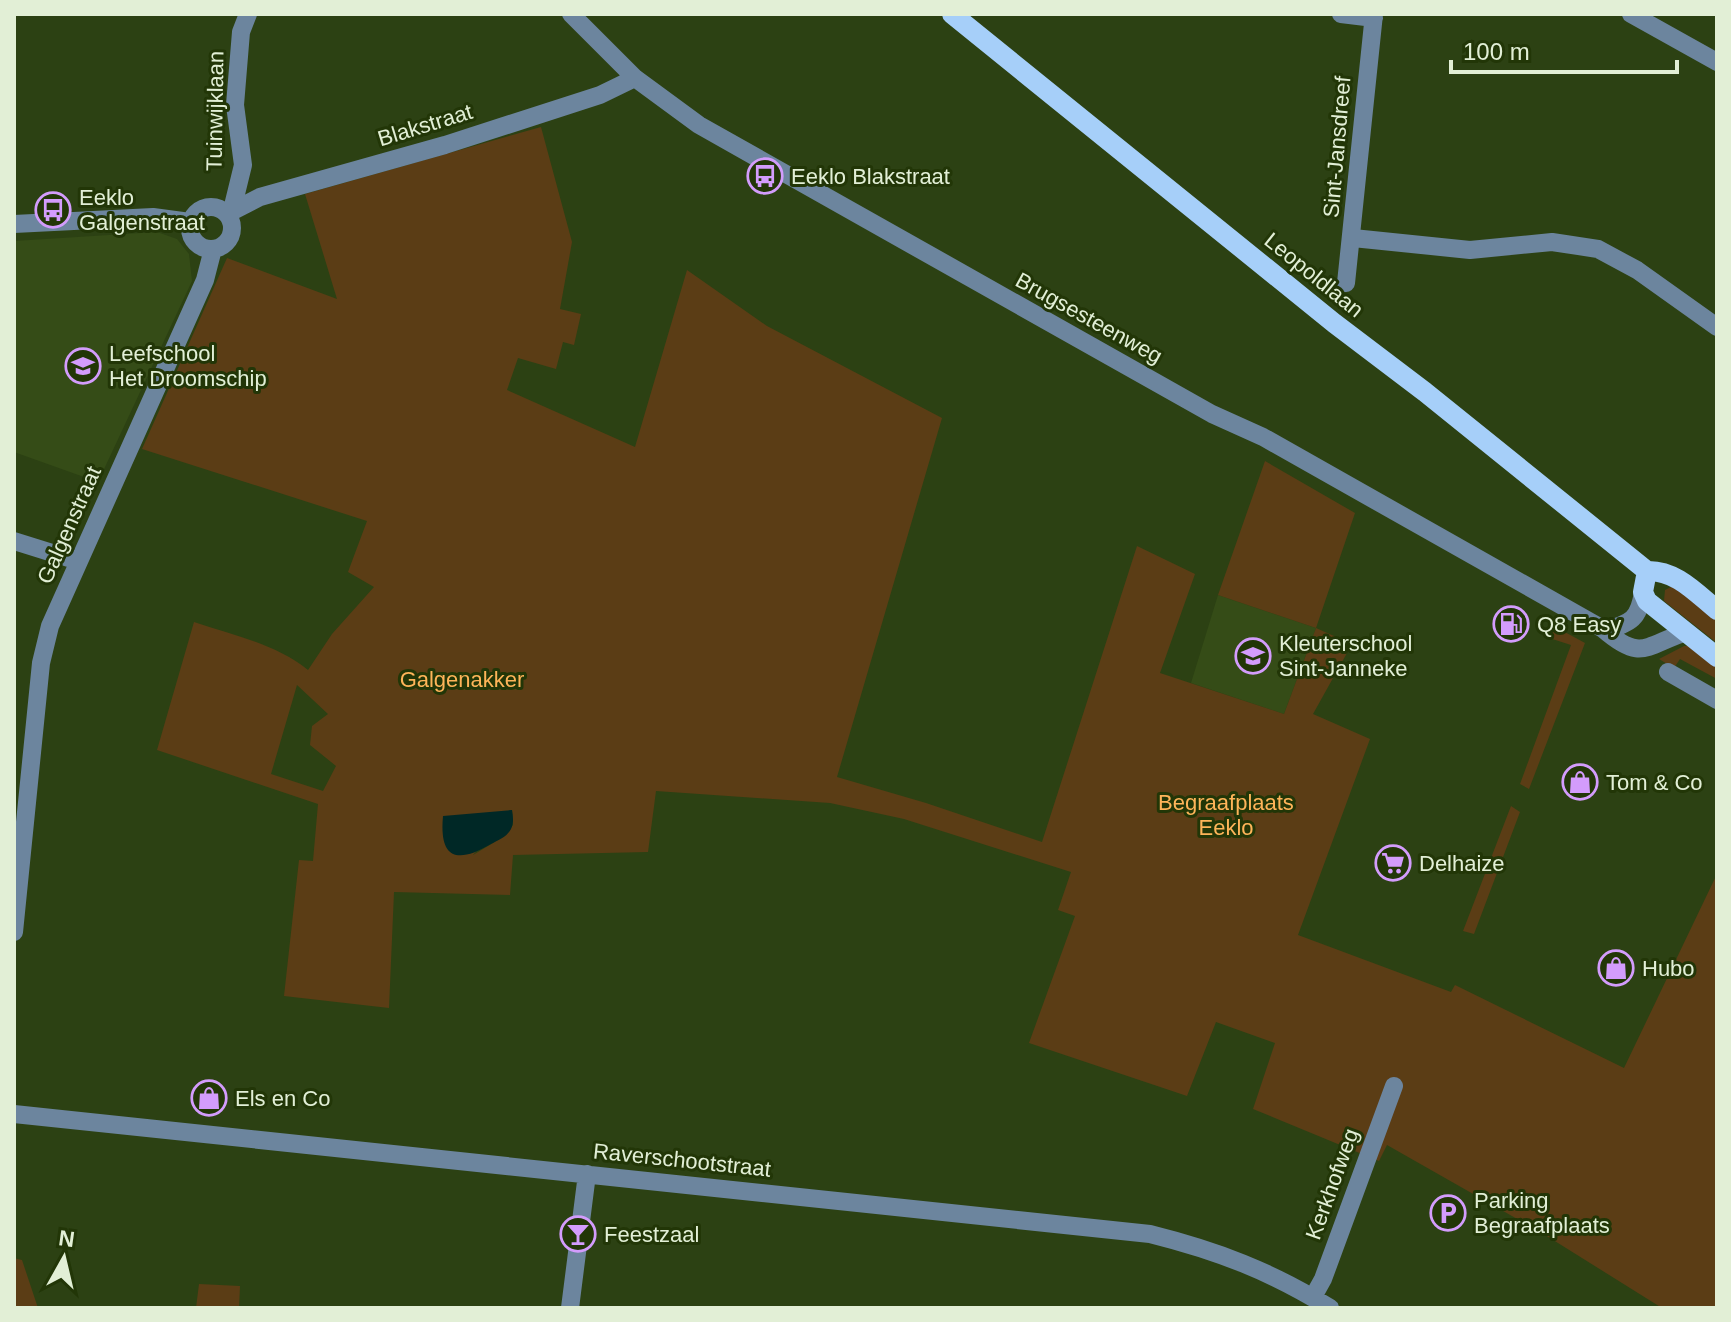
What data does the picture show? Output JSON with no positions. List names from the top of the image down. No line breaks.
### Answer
{"streets":{"main road":["Leopoldlaan"],"street":["Tuinwijklaan","Blakstraat","Sint-Jansdreef","Brugsesteenweg","Galgenstraat","Raverschootstraat","Kerkhofweg"]},"crossings":[["Tuinwijklaan","Blakstraat"],["Tuinwijklaan","Galgenstraat"],["Blakstraat","Brugsesteenweg"],["Blakstraat","Galgenstraat"],["Raverschootstraat","Kerkhofweg"]],"parks":["Galgenakker","Begraafplaats Eeklo"],"places":{"bus stop":["Eeklo Blakstraat","Eeklo Galgenstraat"],"school or university":["Leefschool Het Droomschip","Kleuterschool Sint-Janneke"],"fuel station":["Q8 Easy"],"shop":["Tom & Co","Hubo","Els en Co"],"supermarket":["Delhaize"],"parking":["Parking Begraafplaats"],"bar":["Feestzaal"]},"scale_bar":"100 m","north":"top"}
